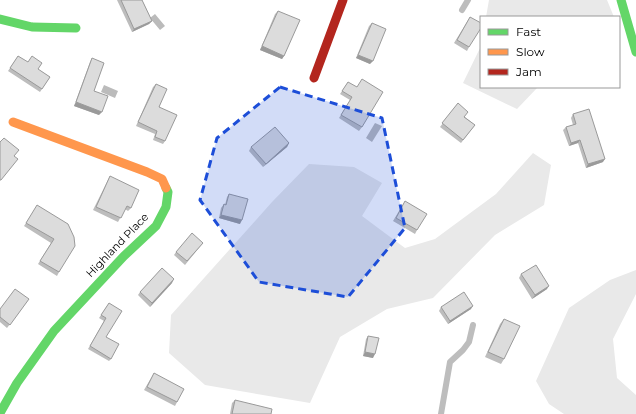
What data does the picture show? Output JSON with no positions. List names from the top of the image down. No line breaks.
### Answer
{"streets":{"street":["Highland Place"]},"legend":["Fast","Slow","Jam"]}
